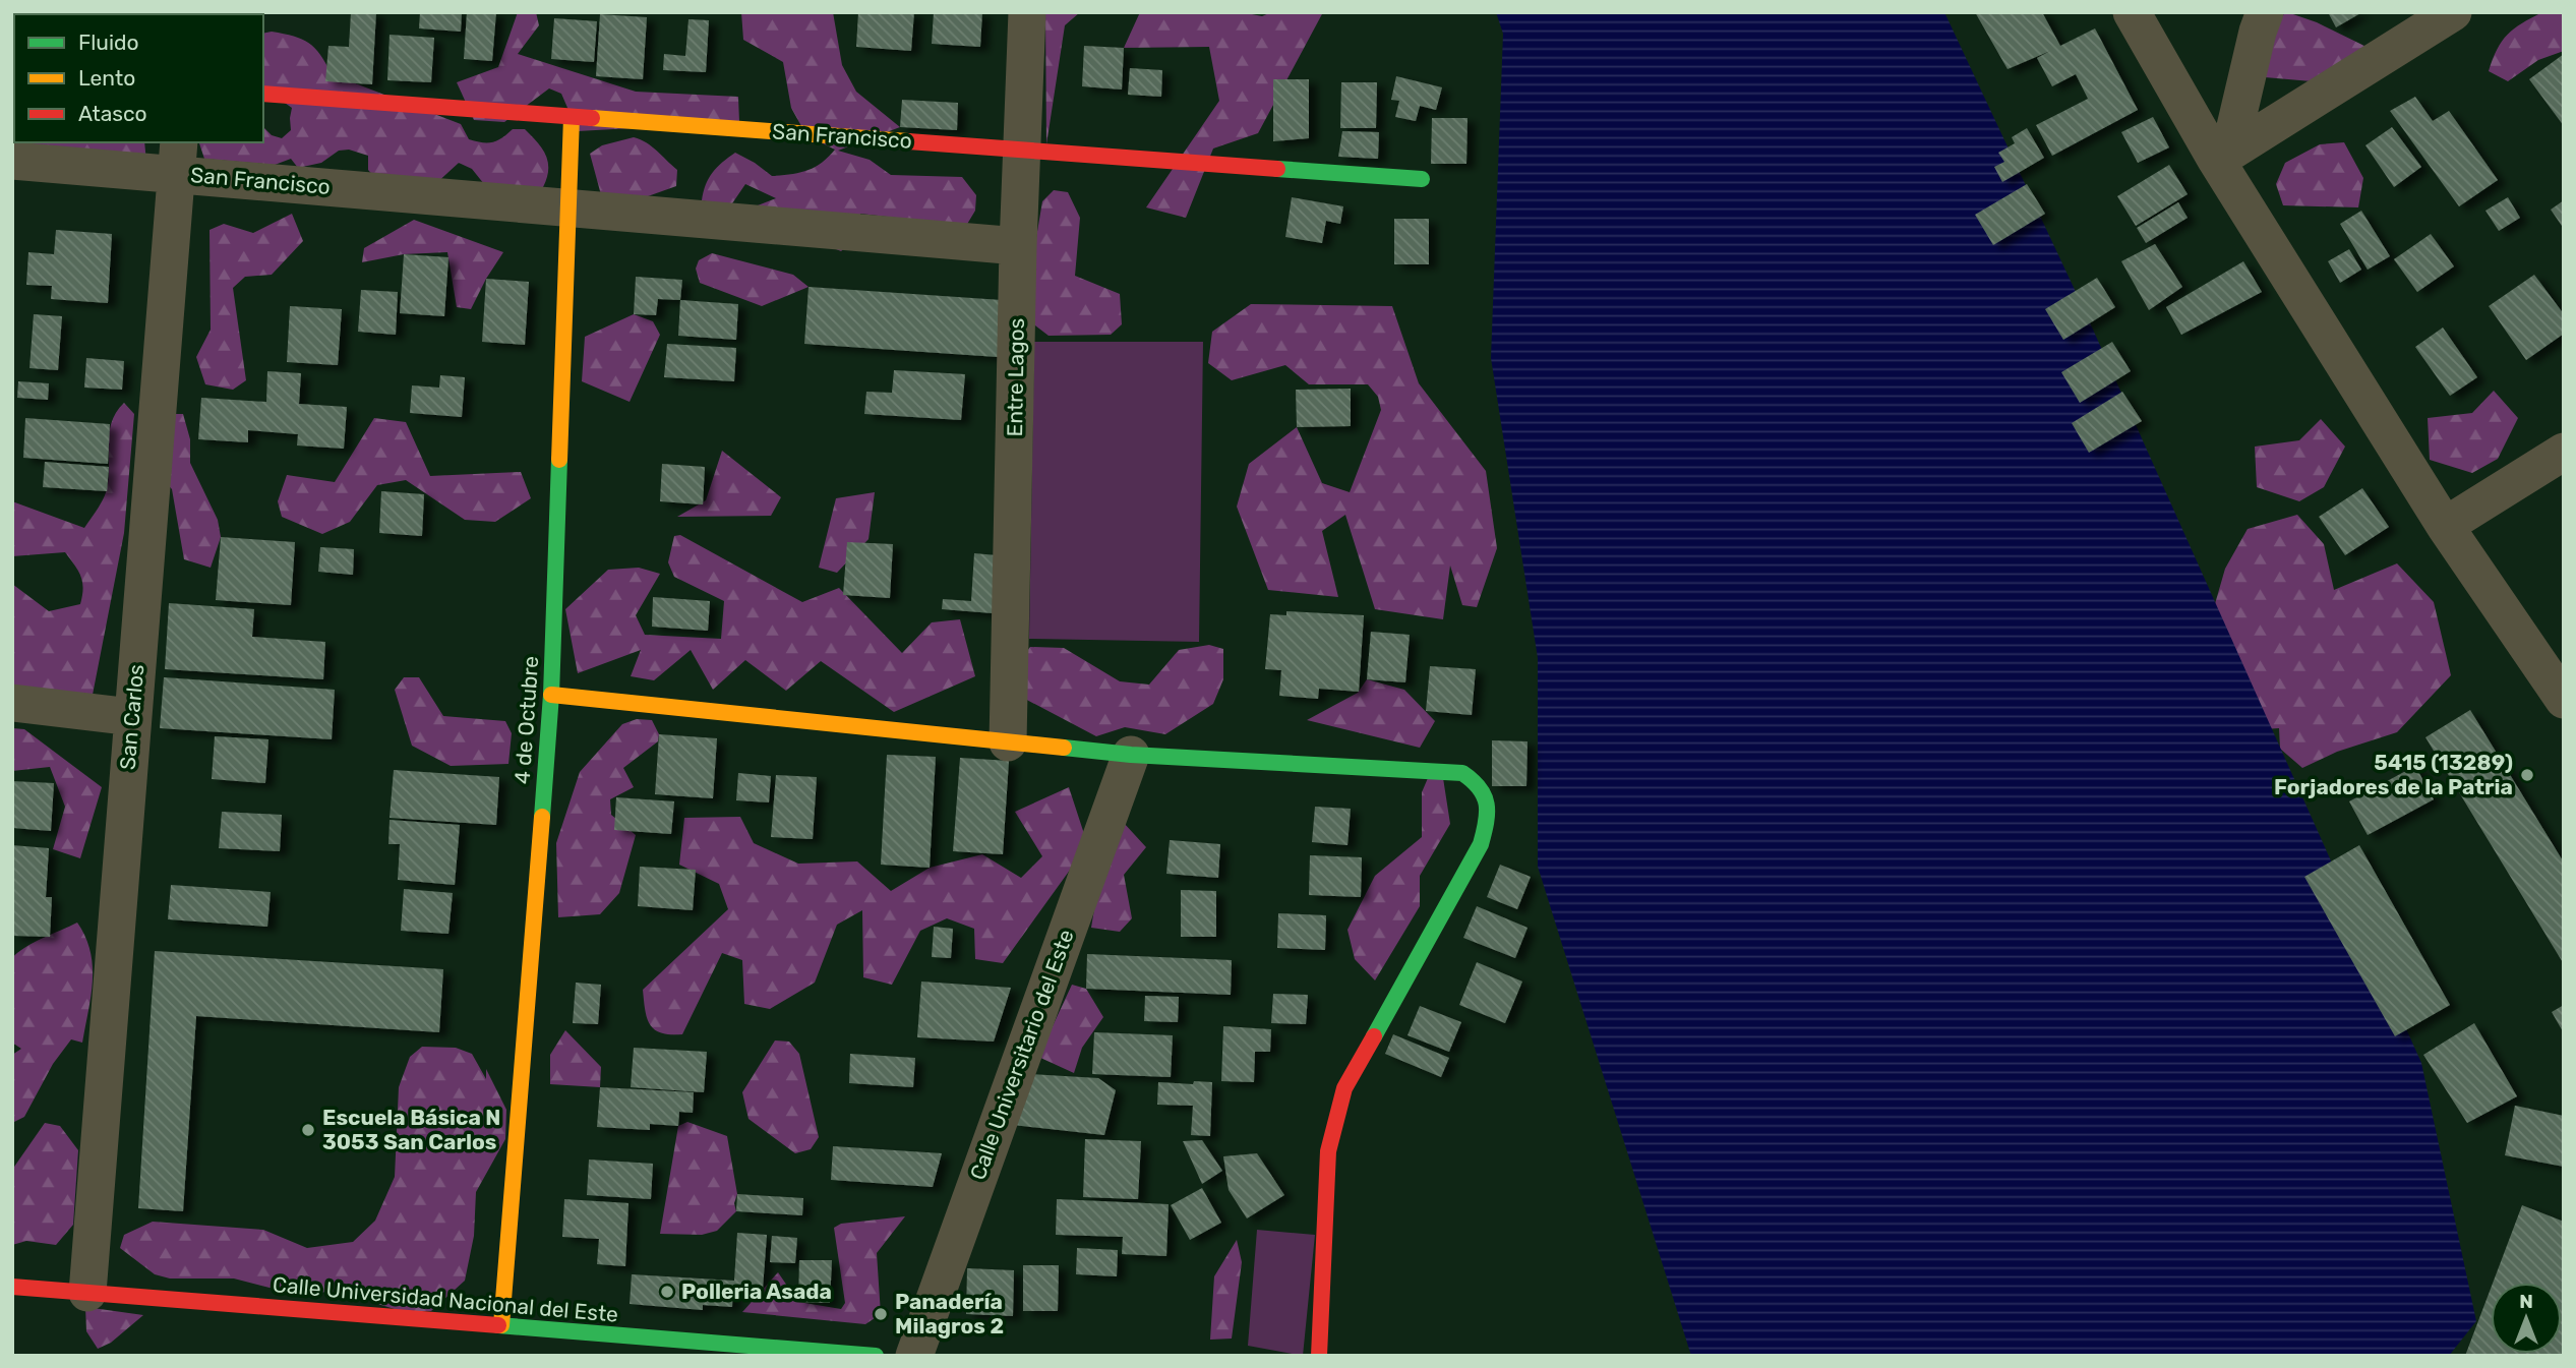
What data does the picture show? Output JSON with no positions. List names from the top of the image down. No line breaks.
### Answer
{"streets":{"street":["San Francisco","Entre Lagos","San Carlos","4 de Octubre","Calle Universitario del Este","Calle Universidad Nacional del Este"]},"crossings":[["San Francisco","Entre Lagos"],["San Francisco","San Carlos"],["San Francisco","4 de Octubre"],["San Carlos","Calle Universidad Nacional del Este"],["4 de Octubre","Calle Universidad Nacional del Este"]],"places":["5415 (13289) Forjadores de la Patria","Escuela Básica N 3053 San Carlos","Polleria Asada","Panadería Milagros 2"],"legend":["Fluido","Lento","Atasco"],"north":"top"}
